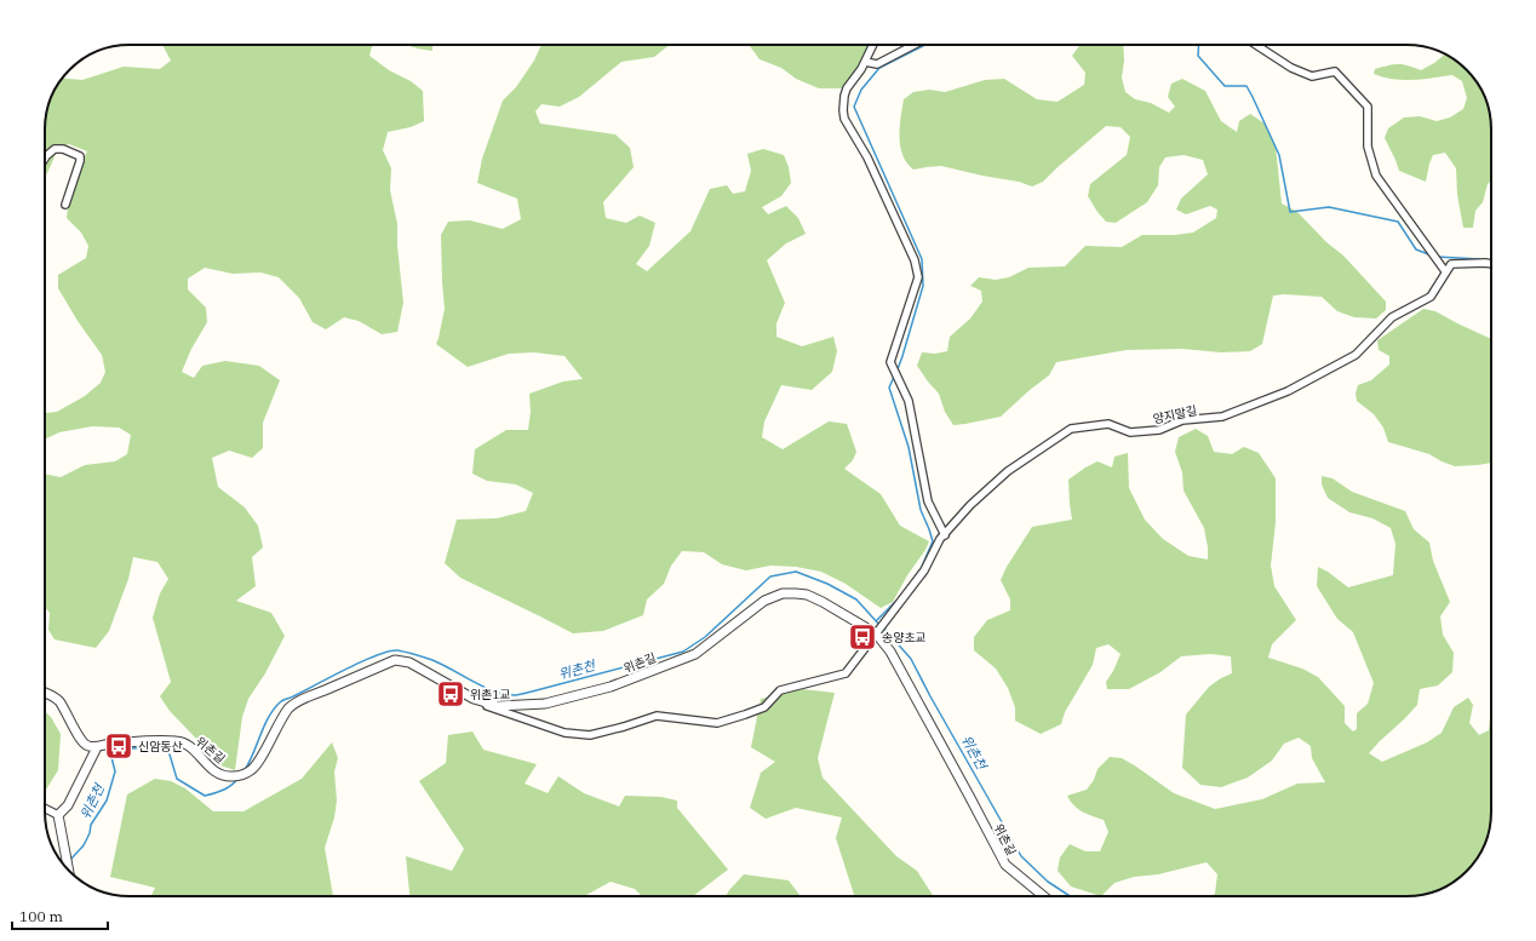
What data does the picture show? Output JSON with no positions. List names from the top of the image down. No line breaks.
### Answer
{"streets":{"street":["양지말길","위촌길"]},"crossings":[["양지말길","위촌길"]],"water":["위촌천"],"places":{"bus stop":["송양초교","위촌1교","신암동산"]},"scale_bar":"100 m"}
